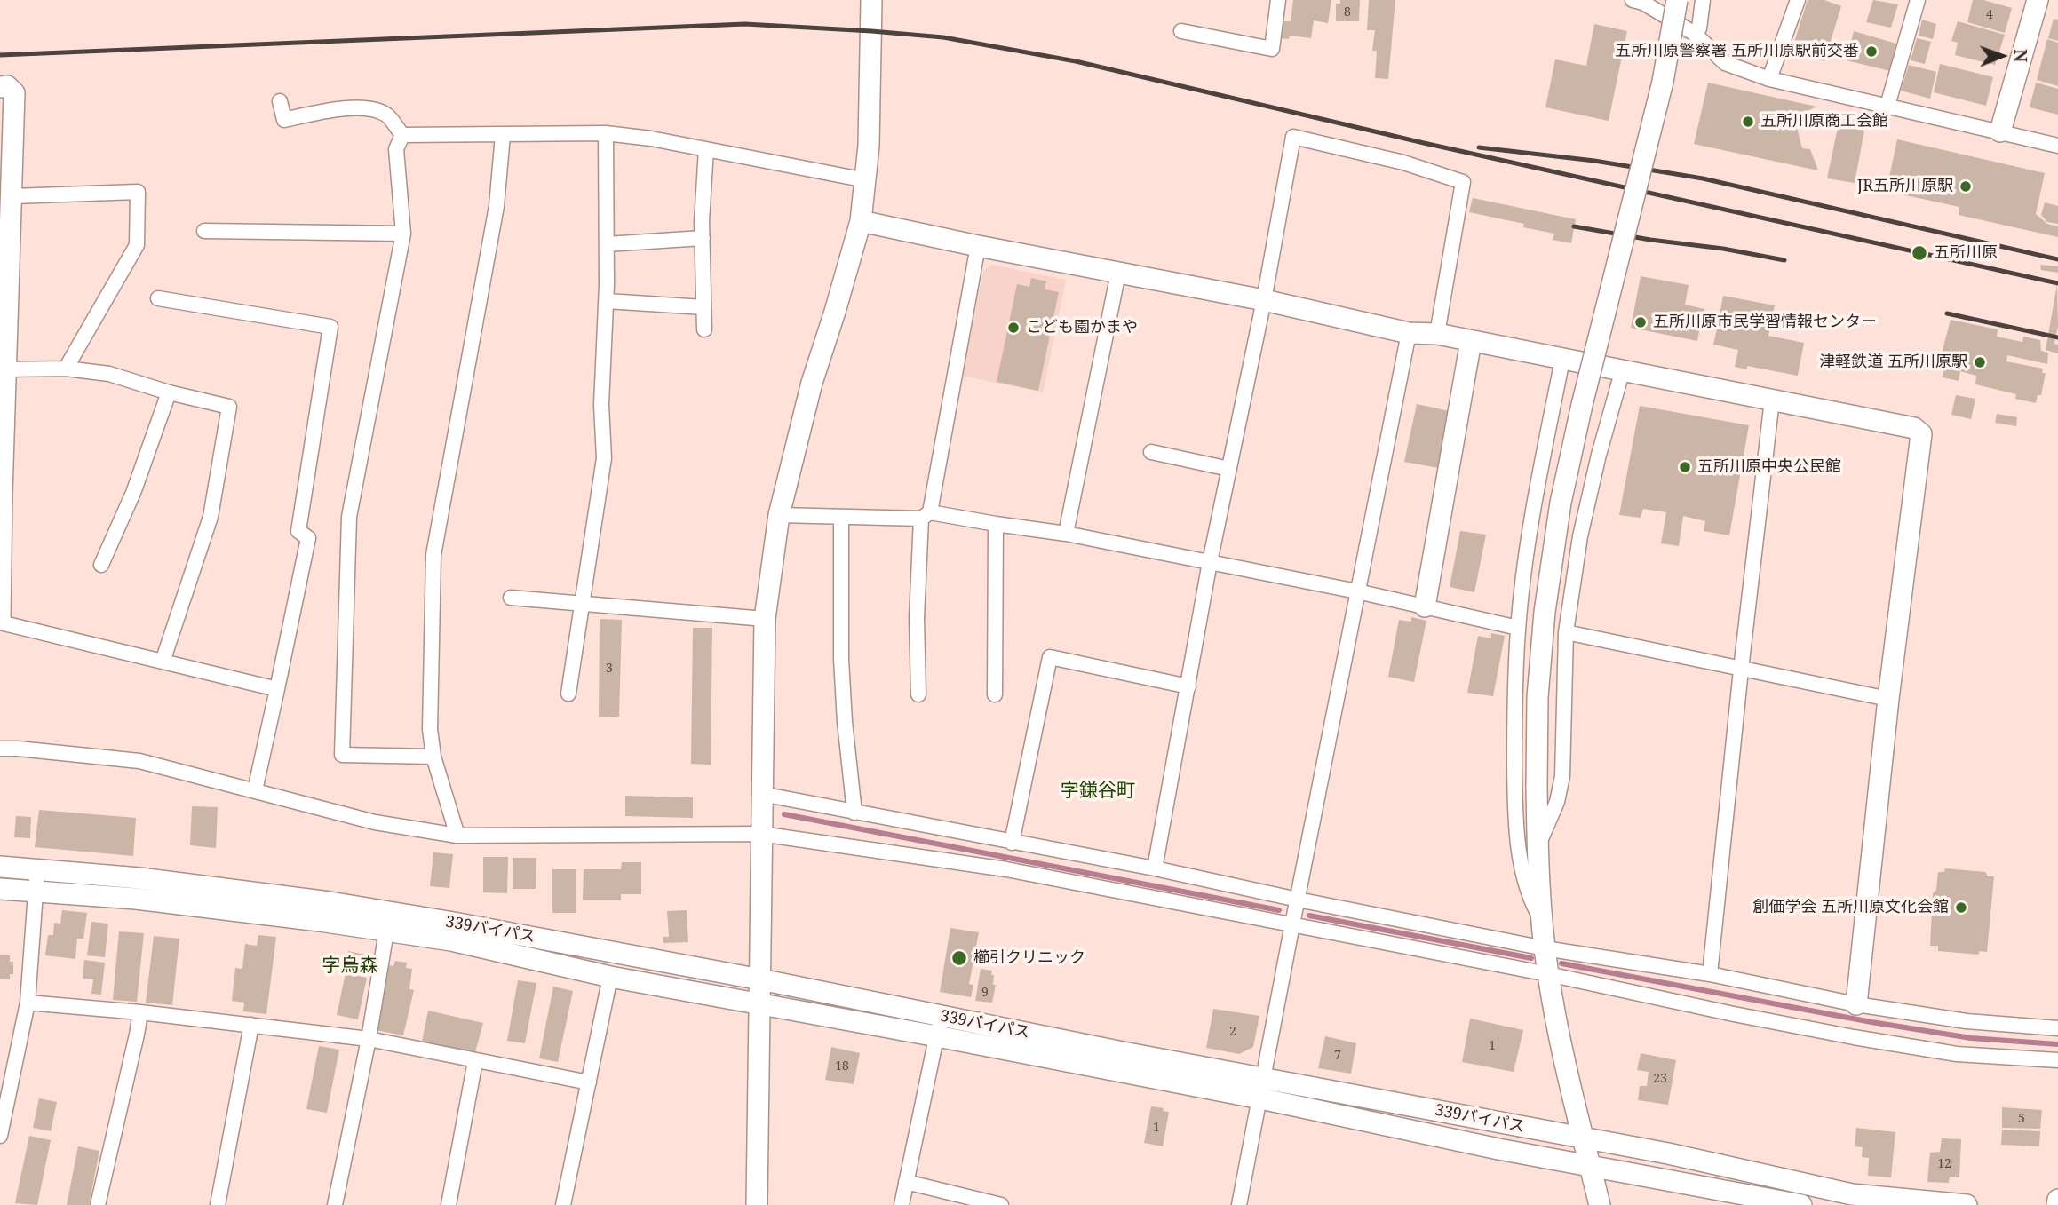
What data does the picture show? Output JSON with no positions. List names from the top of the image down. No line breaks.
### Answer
{"streets":{"street":["339バイパス"]},"districts":["字鎌谷町","字烏森"],"places":["五所川原警察署 五所川原駅前交番","五所川原商工会館","JR五所川原駅","五所川原","五所川原市民学習情報センター","こども園かまや","津軽鉄道 五所川原駅","五所川原中央公民館","創価学会 五所川原文化会館","櫛引クリニック"],"house_numbers":["8","4","3","9","2","1","7","18","23","5","1","12"],"north":"right"}
